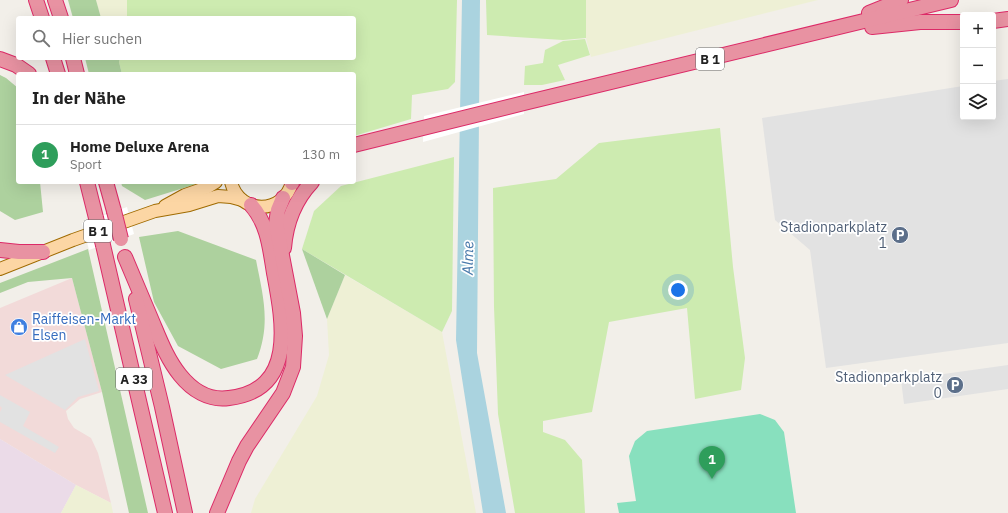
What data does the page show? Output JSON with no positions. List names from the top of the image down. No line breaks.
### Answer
{"streets":{"highway":["B 1","A 33"]},"water":["Alme"],"places":{"parking":["Stadionparkplatz 1","Stadionparkplatz 0"],"shop":["Raiffeisen-Markt Elsen"]},"page":{"map_buttons":["+","−"],"search":"Hier suchen","heading":"In der Nähe","list":[{"mark":"1","name":"Home Deluxe Arena","note":"Sport","value":"130 m"}],"pins":"1"}}
